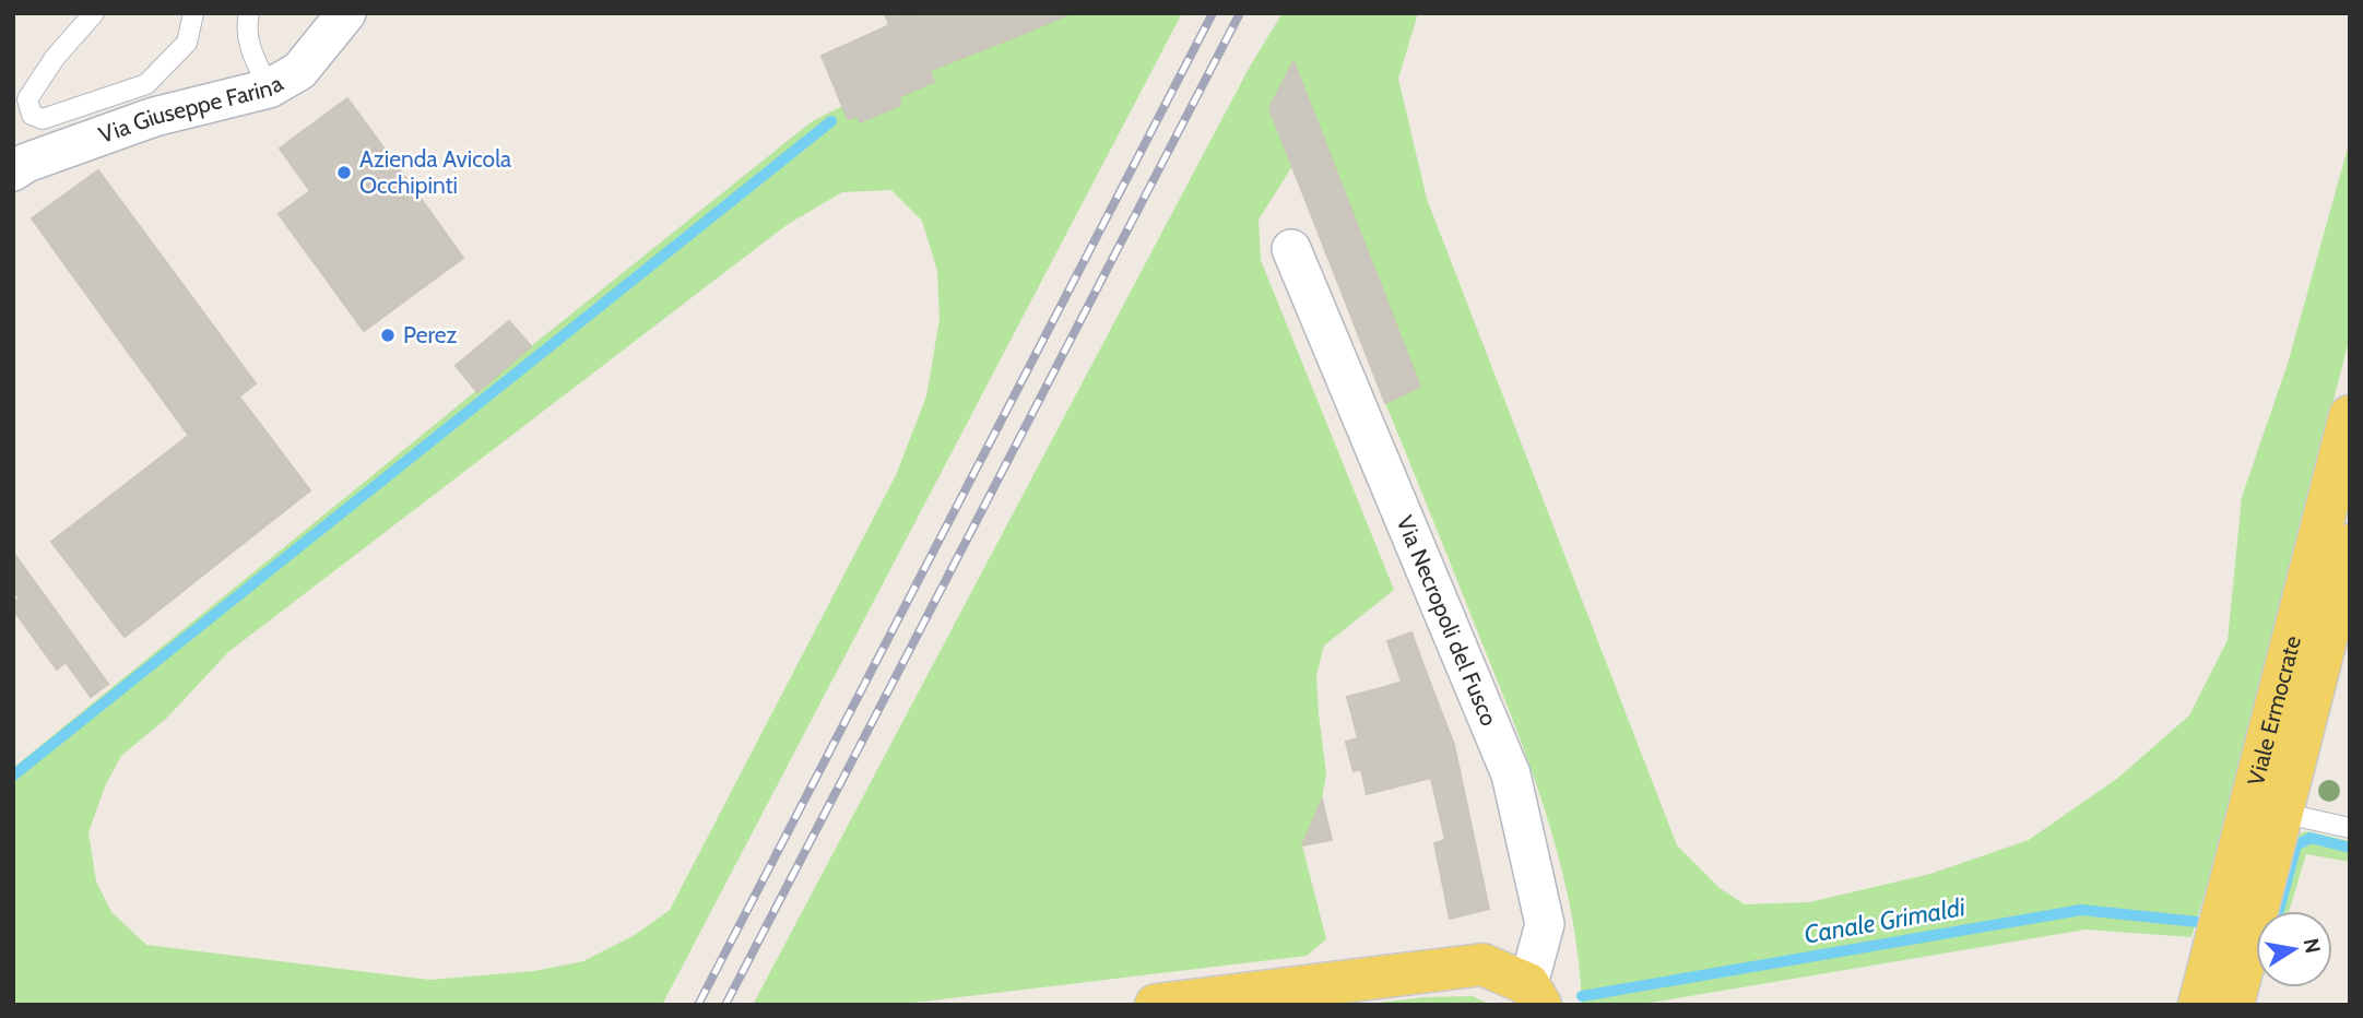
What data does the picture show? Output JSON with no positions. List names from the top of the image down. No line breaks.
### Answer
{"streets":{"main road":["Viale Ermocrate"],"street":["Via Giuseppe Farina","Via Necropoli del Fusco"]},"water":["Canale Grimaldi"],"places":["Azienda Avicola Occhipinti","Perez"],"north":"right"}
